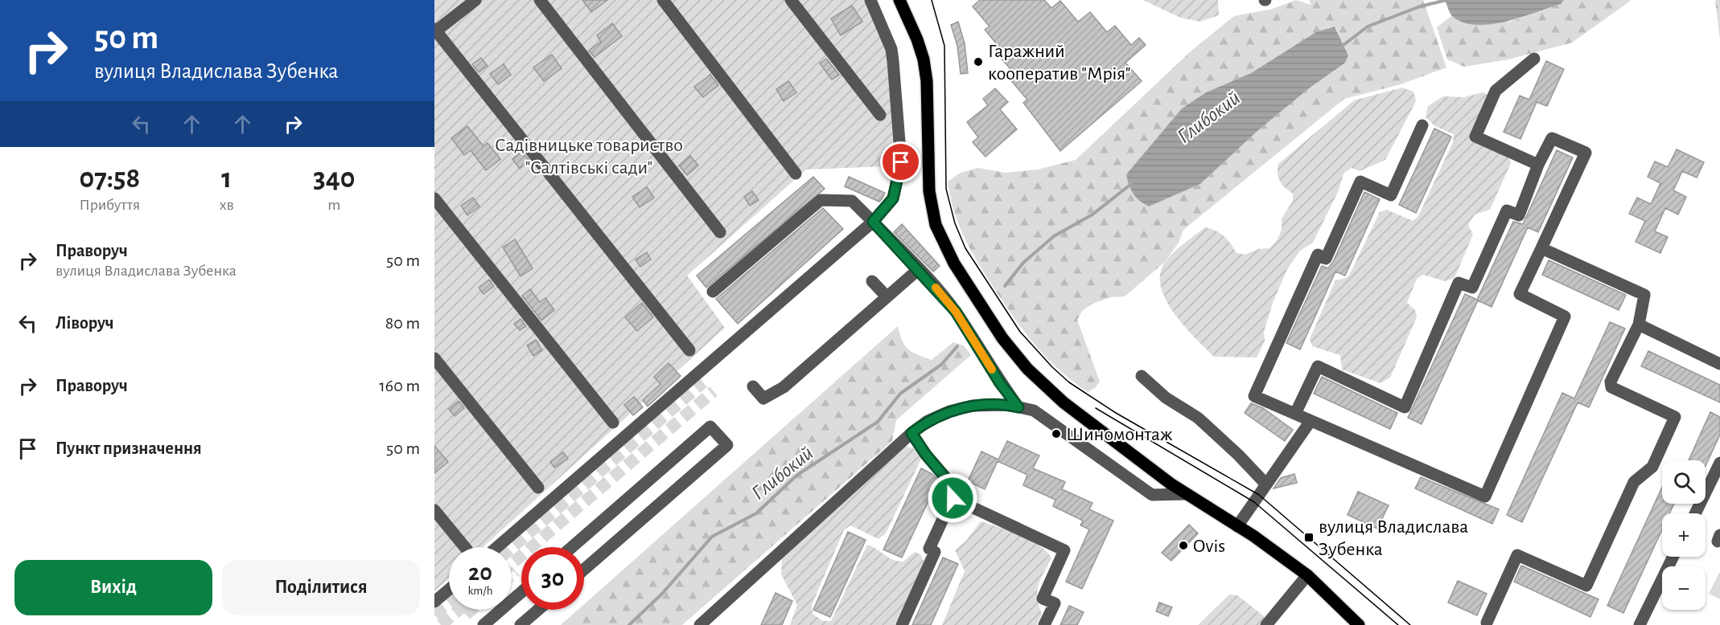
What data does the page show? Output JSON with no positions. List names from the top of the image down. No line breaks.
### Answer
{"water":["Глибокий"],"parks":["Садівницьке товариство \"Салтівські сади\""],"places":{"other":["Гаражний кооператив \"Мрія\"","Шиномонтаж","Ovis"],"transit":["вулиця Владислава Зубенка"]},"page":{"turn":["50 m","вулиця Владислава Зубенка"],"eta":["07:58","Прибуття","1","хв","340","m"],"list":[{"name":"Праворуч","note":"вулиця Владислава Зубенка","value":"50 m"},{"name":"Ліворуч","value":"80 m"},{"name":"Праворуч","value":"160 m"},{"name":"Пункт призначення","value":"50 m"}],"map_buttons":["+","−"],"speed":"20 km/h","limit":"30","buttons":["Вихід","Поділитися"]}}
